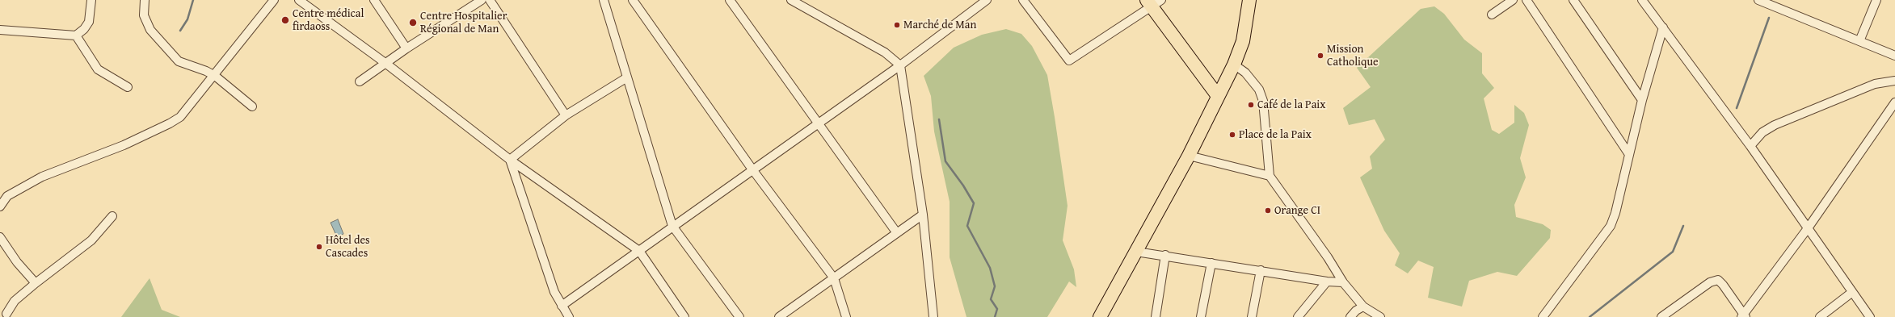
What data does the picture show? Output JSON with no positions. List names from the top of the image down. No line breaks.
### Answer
{"places":["Centre médical firdaoss","Centre Hospitalier Régional de Man","Marché de Man","Mission Catholique","Café de la Paix","Place de la Paix","Orange CI","Hôtel des Cascades"]}
